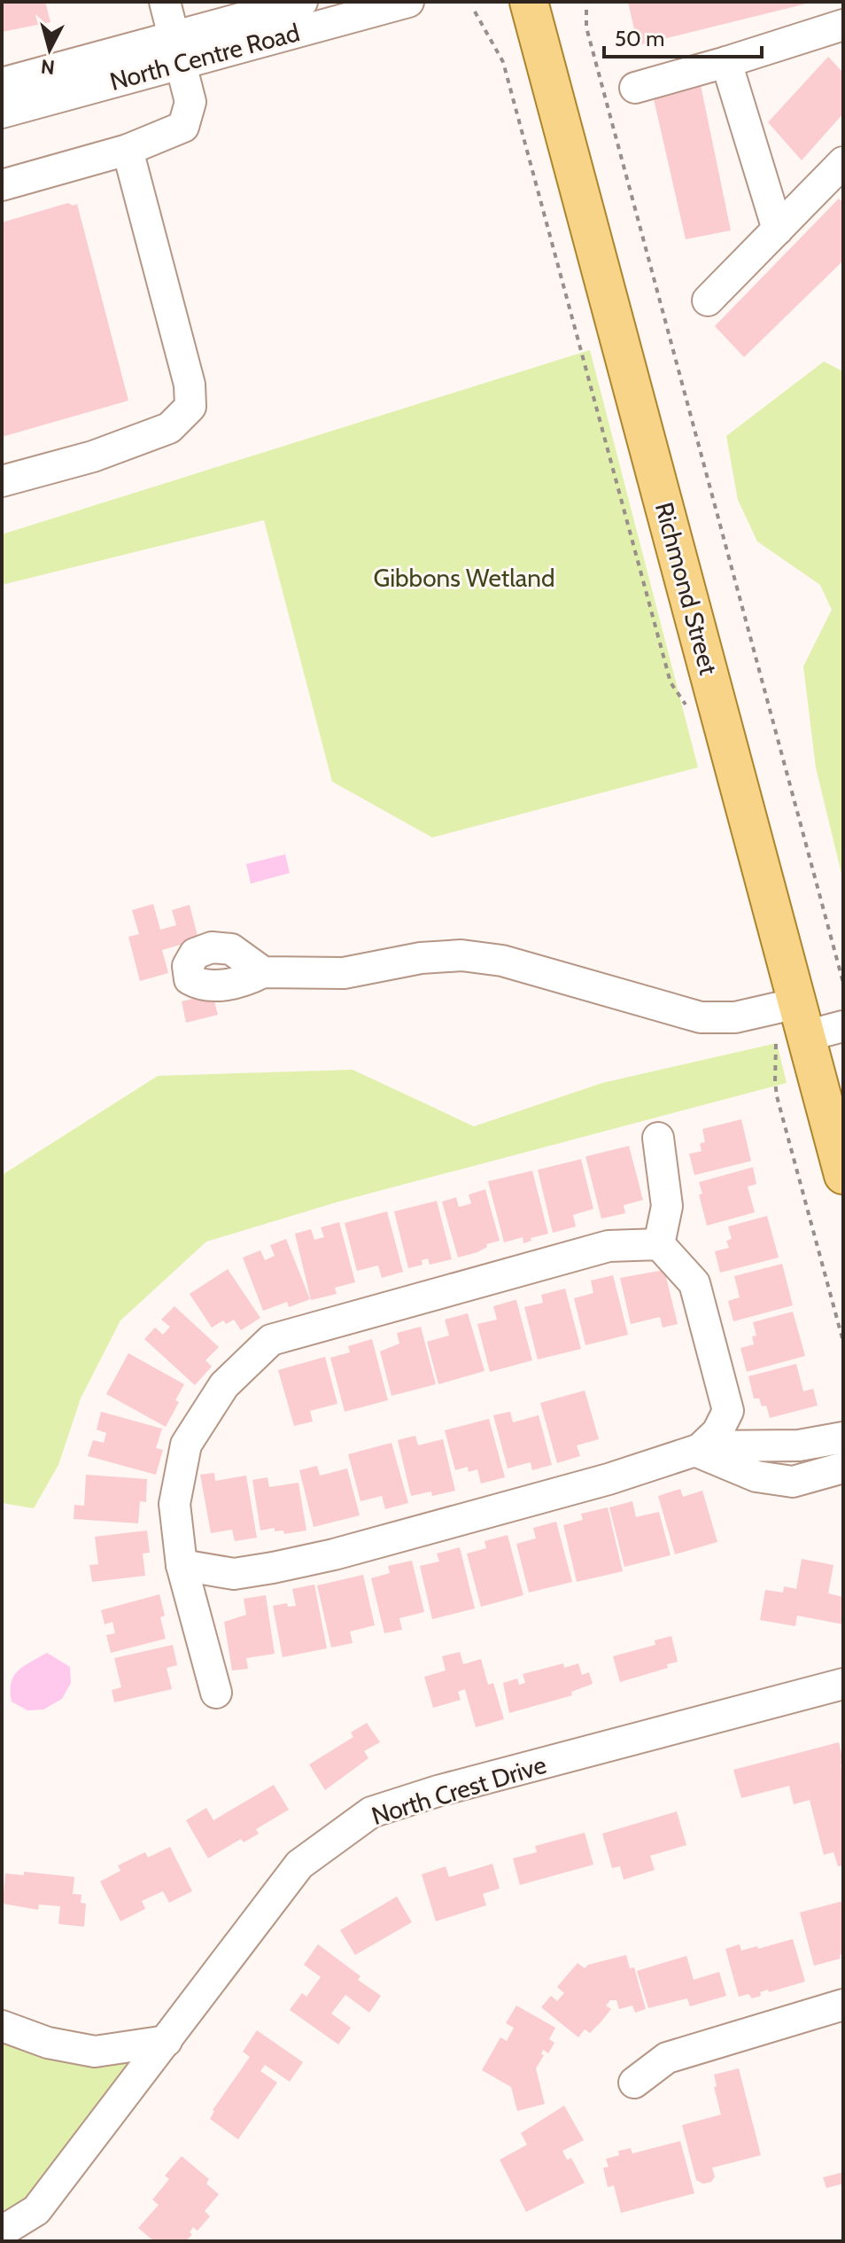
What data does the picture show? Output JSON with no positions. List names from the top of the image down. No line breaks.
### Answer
{"streets":{"main road":["Richmond Street"],"street":["North Centre Road","North Crest Drive"]},"parks":["Gibbons Wetland"],"scale_bar":"50 m","north":"bottom"}
